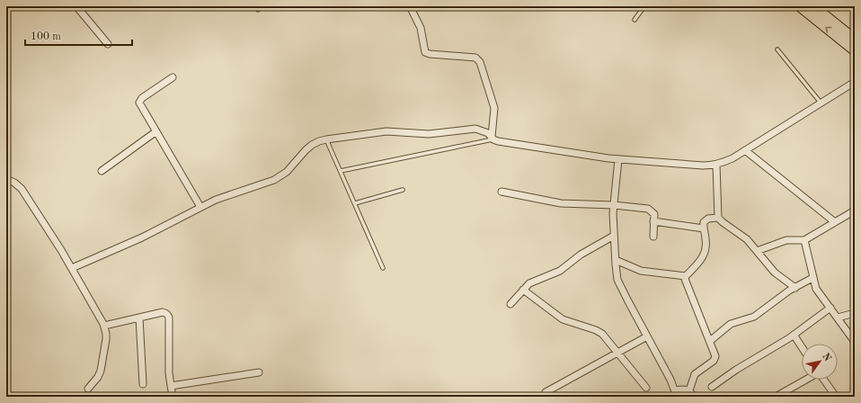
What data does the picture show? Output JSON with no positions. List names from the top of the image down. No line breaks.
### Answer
{"scale_bar":"100 m","north":"top right"}
